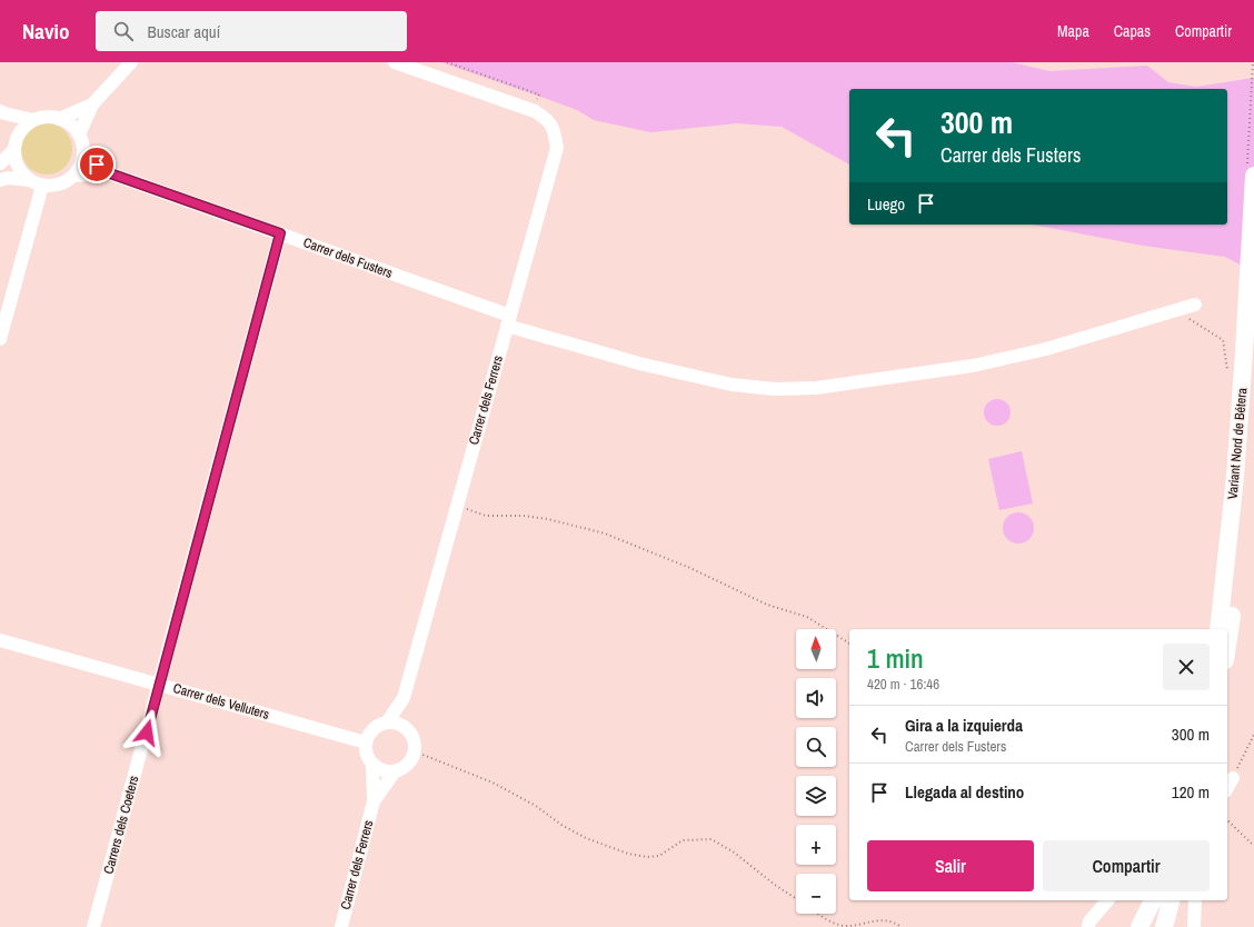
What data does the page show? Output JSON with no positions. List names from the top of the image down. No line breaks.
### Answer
{"streets":{"main road":["Variant Nord de Bétera"],"street":["Carrer dels Fusters","Carrer dels Ferrers","Carrer dels Velluters","Carrers dels Coeters"]},"crossings":[["Carrer dels Fusters","Carrer dels Ferrers"],["Carrer dels Fusters","Carrers dels Coeters"],["Carrer dels Ferrers","Carrer dels Velluters"],["Carrer dels Velluters","Carrers dels Coeters"]],"north":"top","page":{"header":"Navio","search":"Buscar aquí","nav":["Mapa","Capas","Compartir"],"turn":["300 m","Carrer dels Fusters"],"then":"Luego","map_buttons":["+","−"],"heading":["1 min","420 m · 16:46"],"list":[{"name":"Gira a la izquierda","note":"Carrer dels Fusters","value":"300 m"},{"name":"Llegada al destino","value":"120 m"}],"buttons":["Salir","Compartir"]}}
